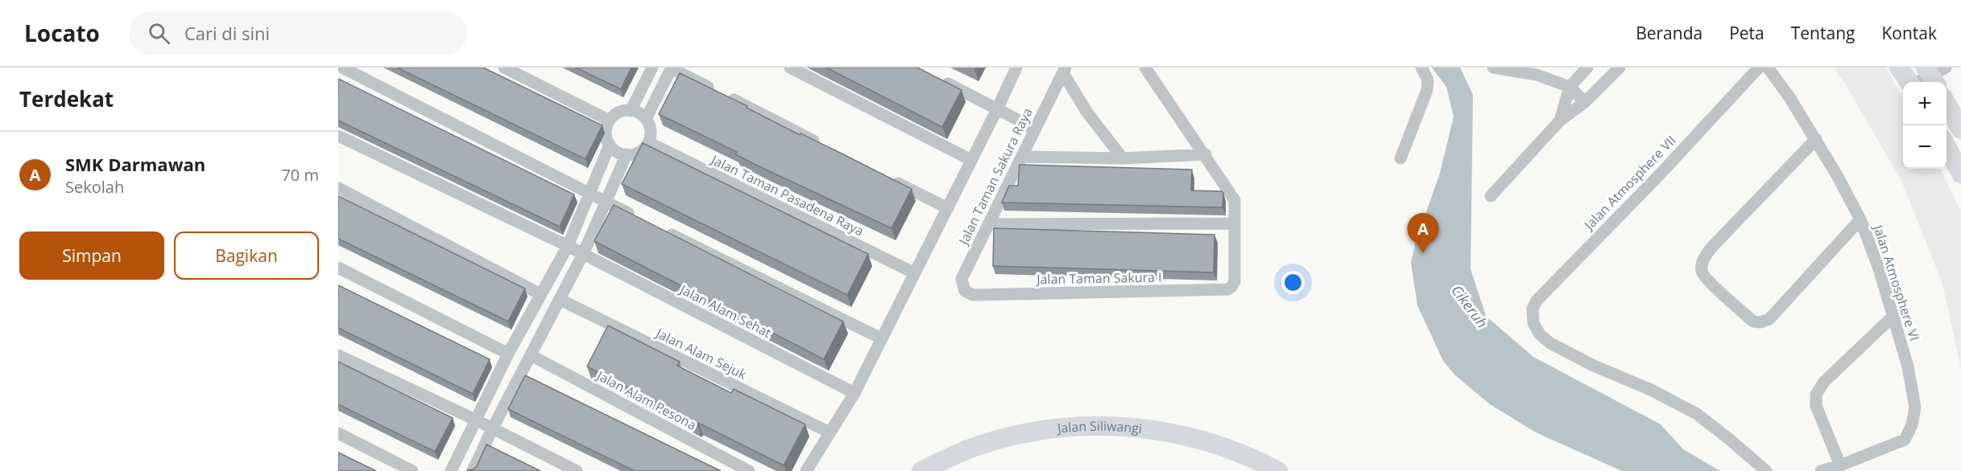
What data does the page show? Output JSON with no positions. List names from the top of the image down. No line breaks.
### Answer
{"streets":{"main road":["Jalan Siliwangi"],"street":["Jalan Taman Sakura Raya","Jalan Atmosphere VII","Jalan Taman Pasadena Raya","Jalan Taman Sakura I","Jalan Atmosphere VI","Jalan Alam Sehat","Jalan Alam Sejuk","Jalan Alam Pesona"]},"crossings":[["Jalan Taman Sakura Raya","Jalan Taman Sakura I"]],"water":["Cikeruh"],"page":{"header":"Locato","search":"Cari di sini","nav":["Beranda","Peta","Tentang","Kontak"],"heading":"Terdekat","map_buttons":["+","−"],"list":[{"mark":"A","name":"SMK Darmawan","note":"Sekolah","value":"70 m"}],"pins":"A","buttons":["Simpan","Bagikan"]}}
